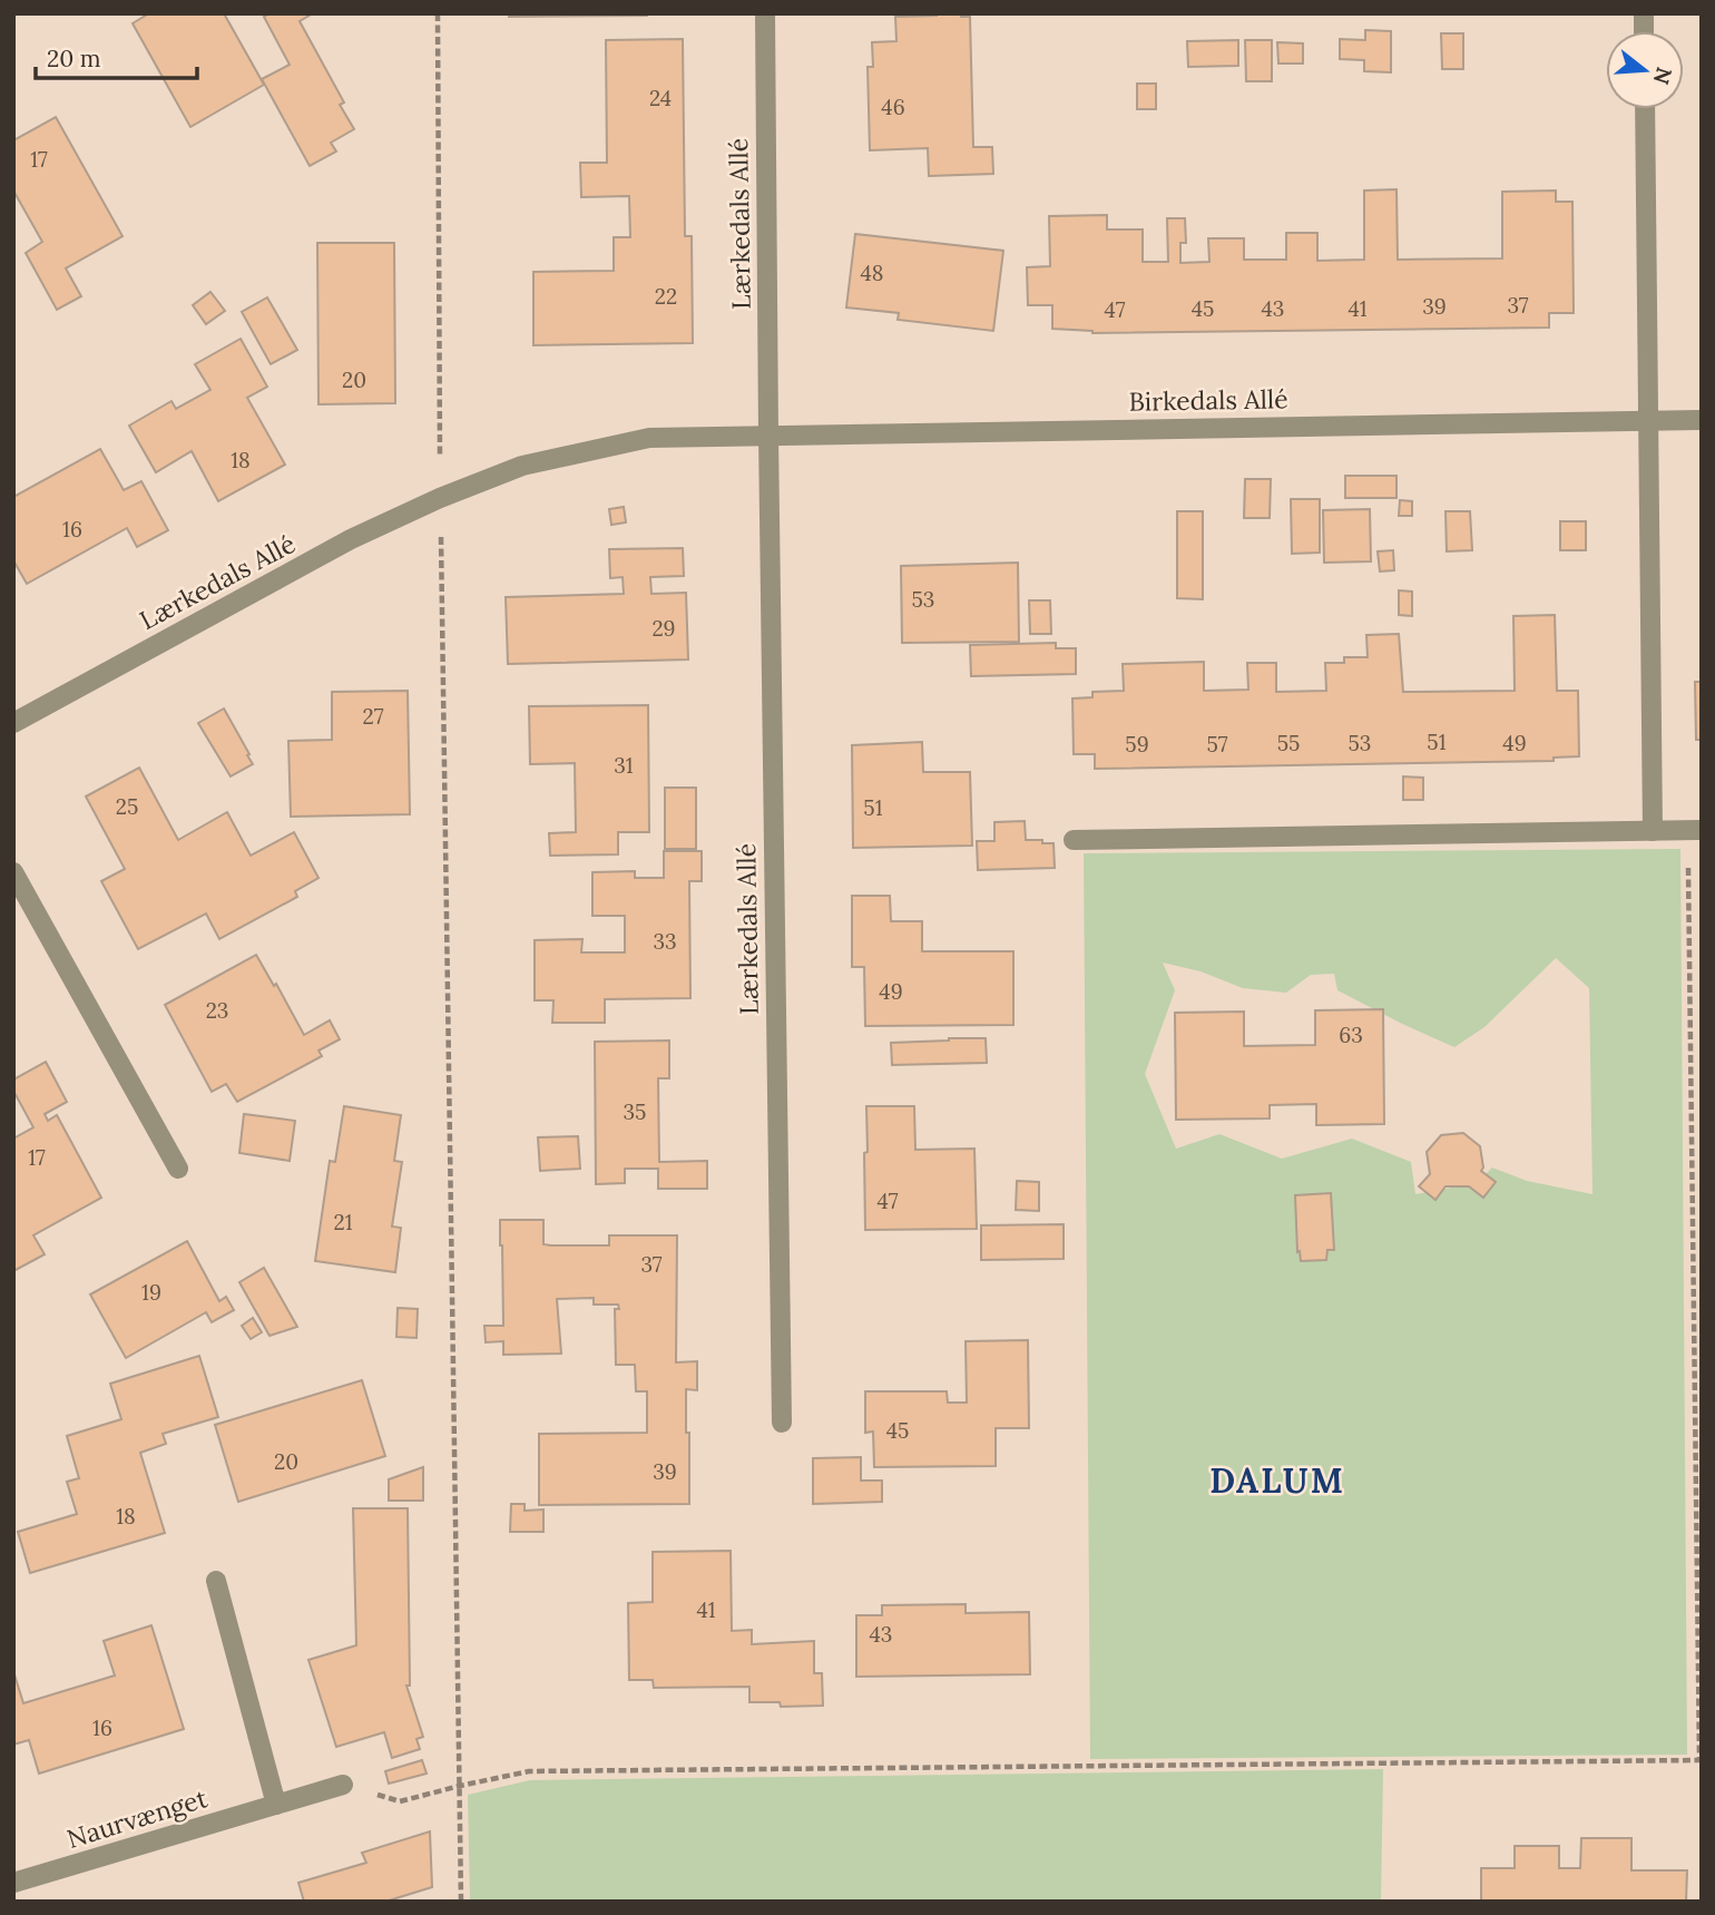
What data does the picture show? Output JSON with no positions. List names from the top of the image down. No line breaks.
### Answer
{"streets":{"street":["Lærkedals Allé","Birkedals Allé","Naurvænget"]},"crossings":[["Lærkedals Allé","Birkedals Allé"]],"districts":["DALUM"],"house_numbers":["24","46","17","48","22","37","39","45","43","41","47","20","18","16","53","29","27","51","55","53","49","59","57","31","25","51","33","49","23","63","35","17","47","21","37","19","45","20","39","18","41","43","16"],"scale_bar":"20 m","north":"right"}
